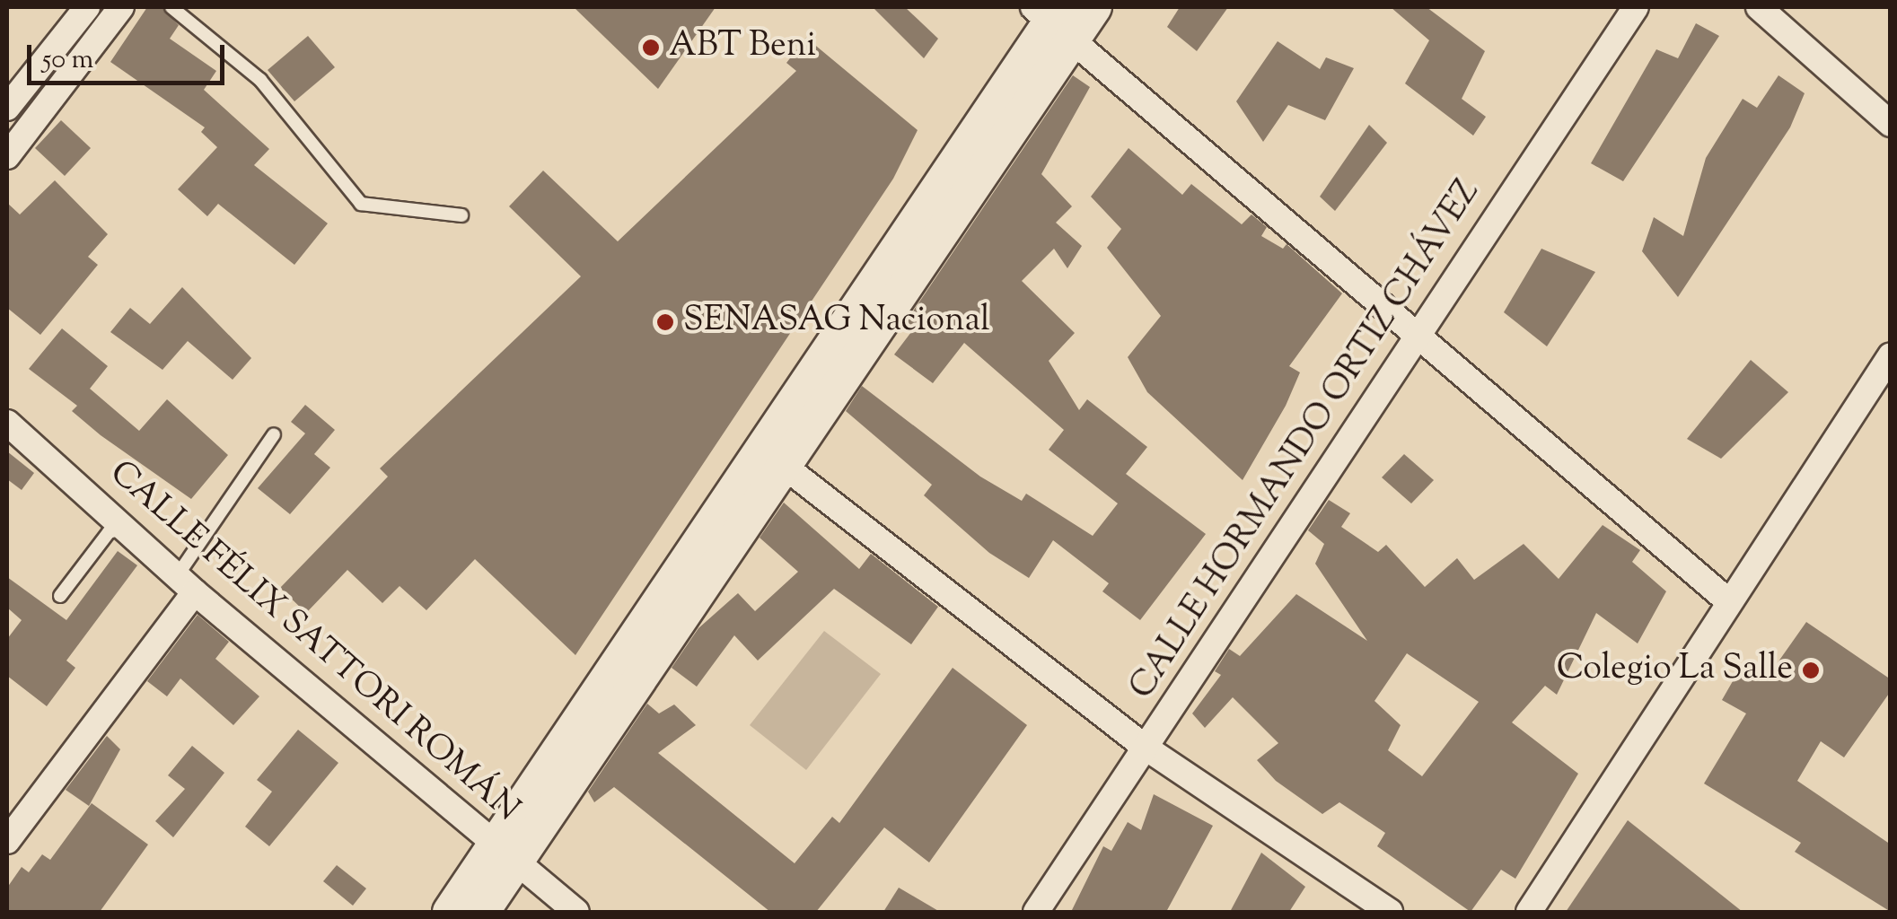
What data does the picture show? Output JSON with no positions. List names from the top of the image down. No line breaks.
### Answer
{"streets":{"street":["CALLE HORMANDO ORTIZ CHÁVEZ","CALLE FÉLIX SATTORI ROMÁN"]},"places":["ABT Beni","SENASAG Nacional","Colegio La Salle"],"scale_bar":"50 m"}
